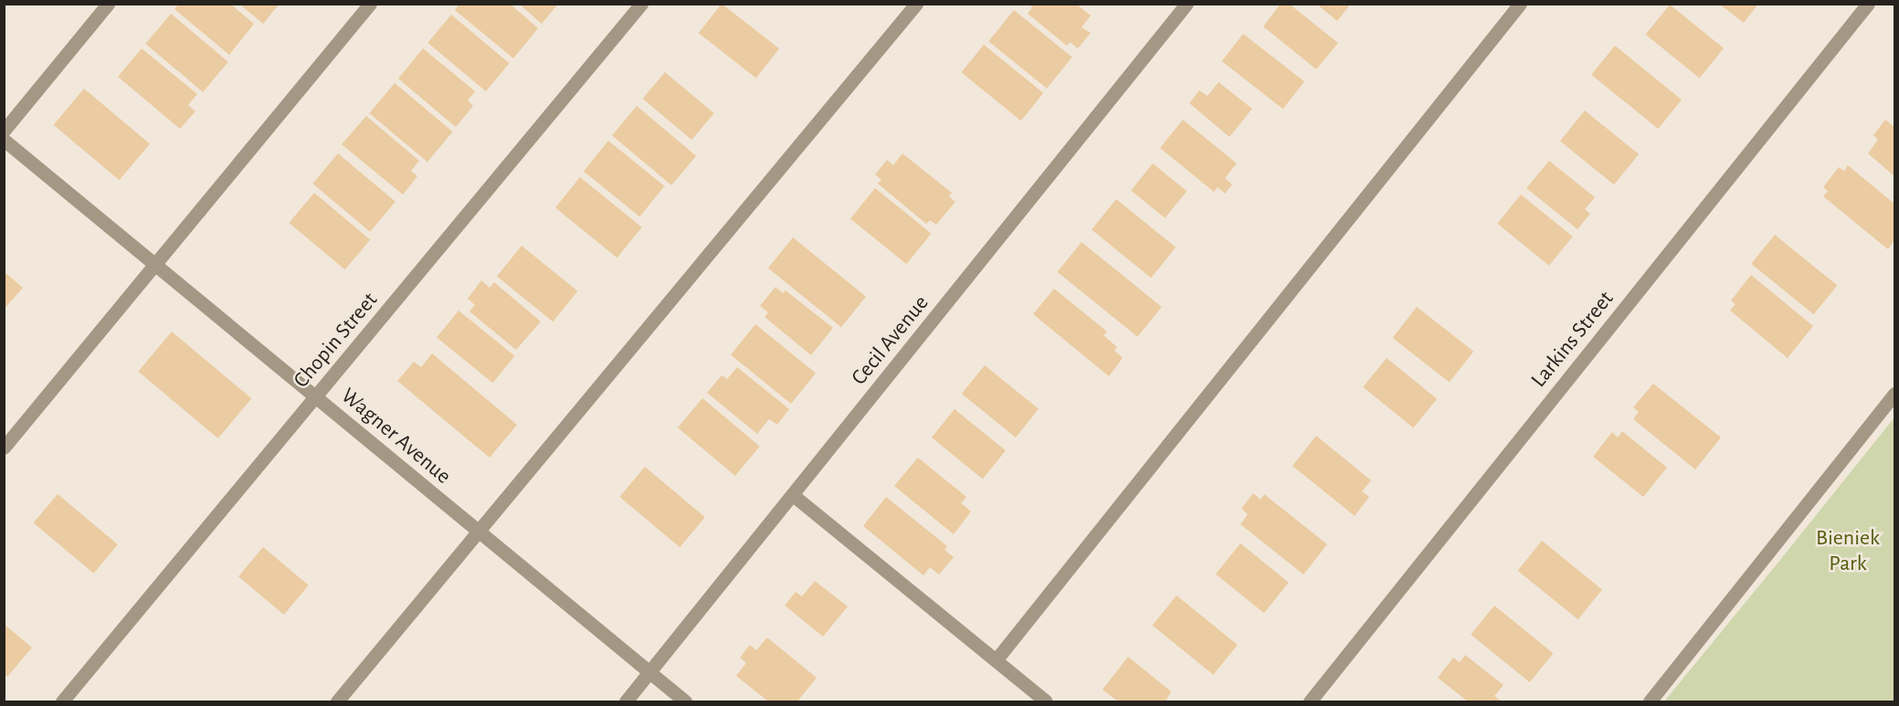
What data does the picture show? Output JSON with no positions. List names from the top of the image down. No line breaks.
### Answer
{"streets":{"street":["Larkins Street","Chopin Street","Cecil Avenue","Wagner Avenue"]},"crossings":[["Chopin Street","Wagner Avenue"],["Cecil Avenue","Wagner Avenue"]],"parks":["Bieniek Park"]}
